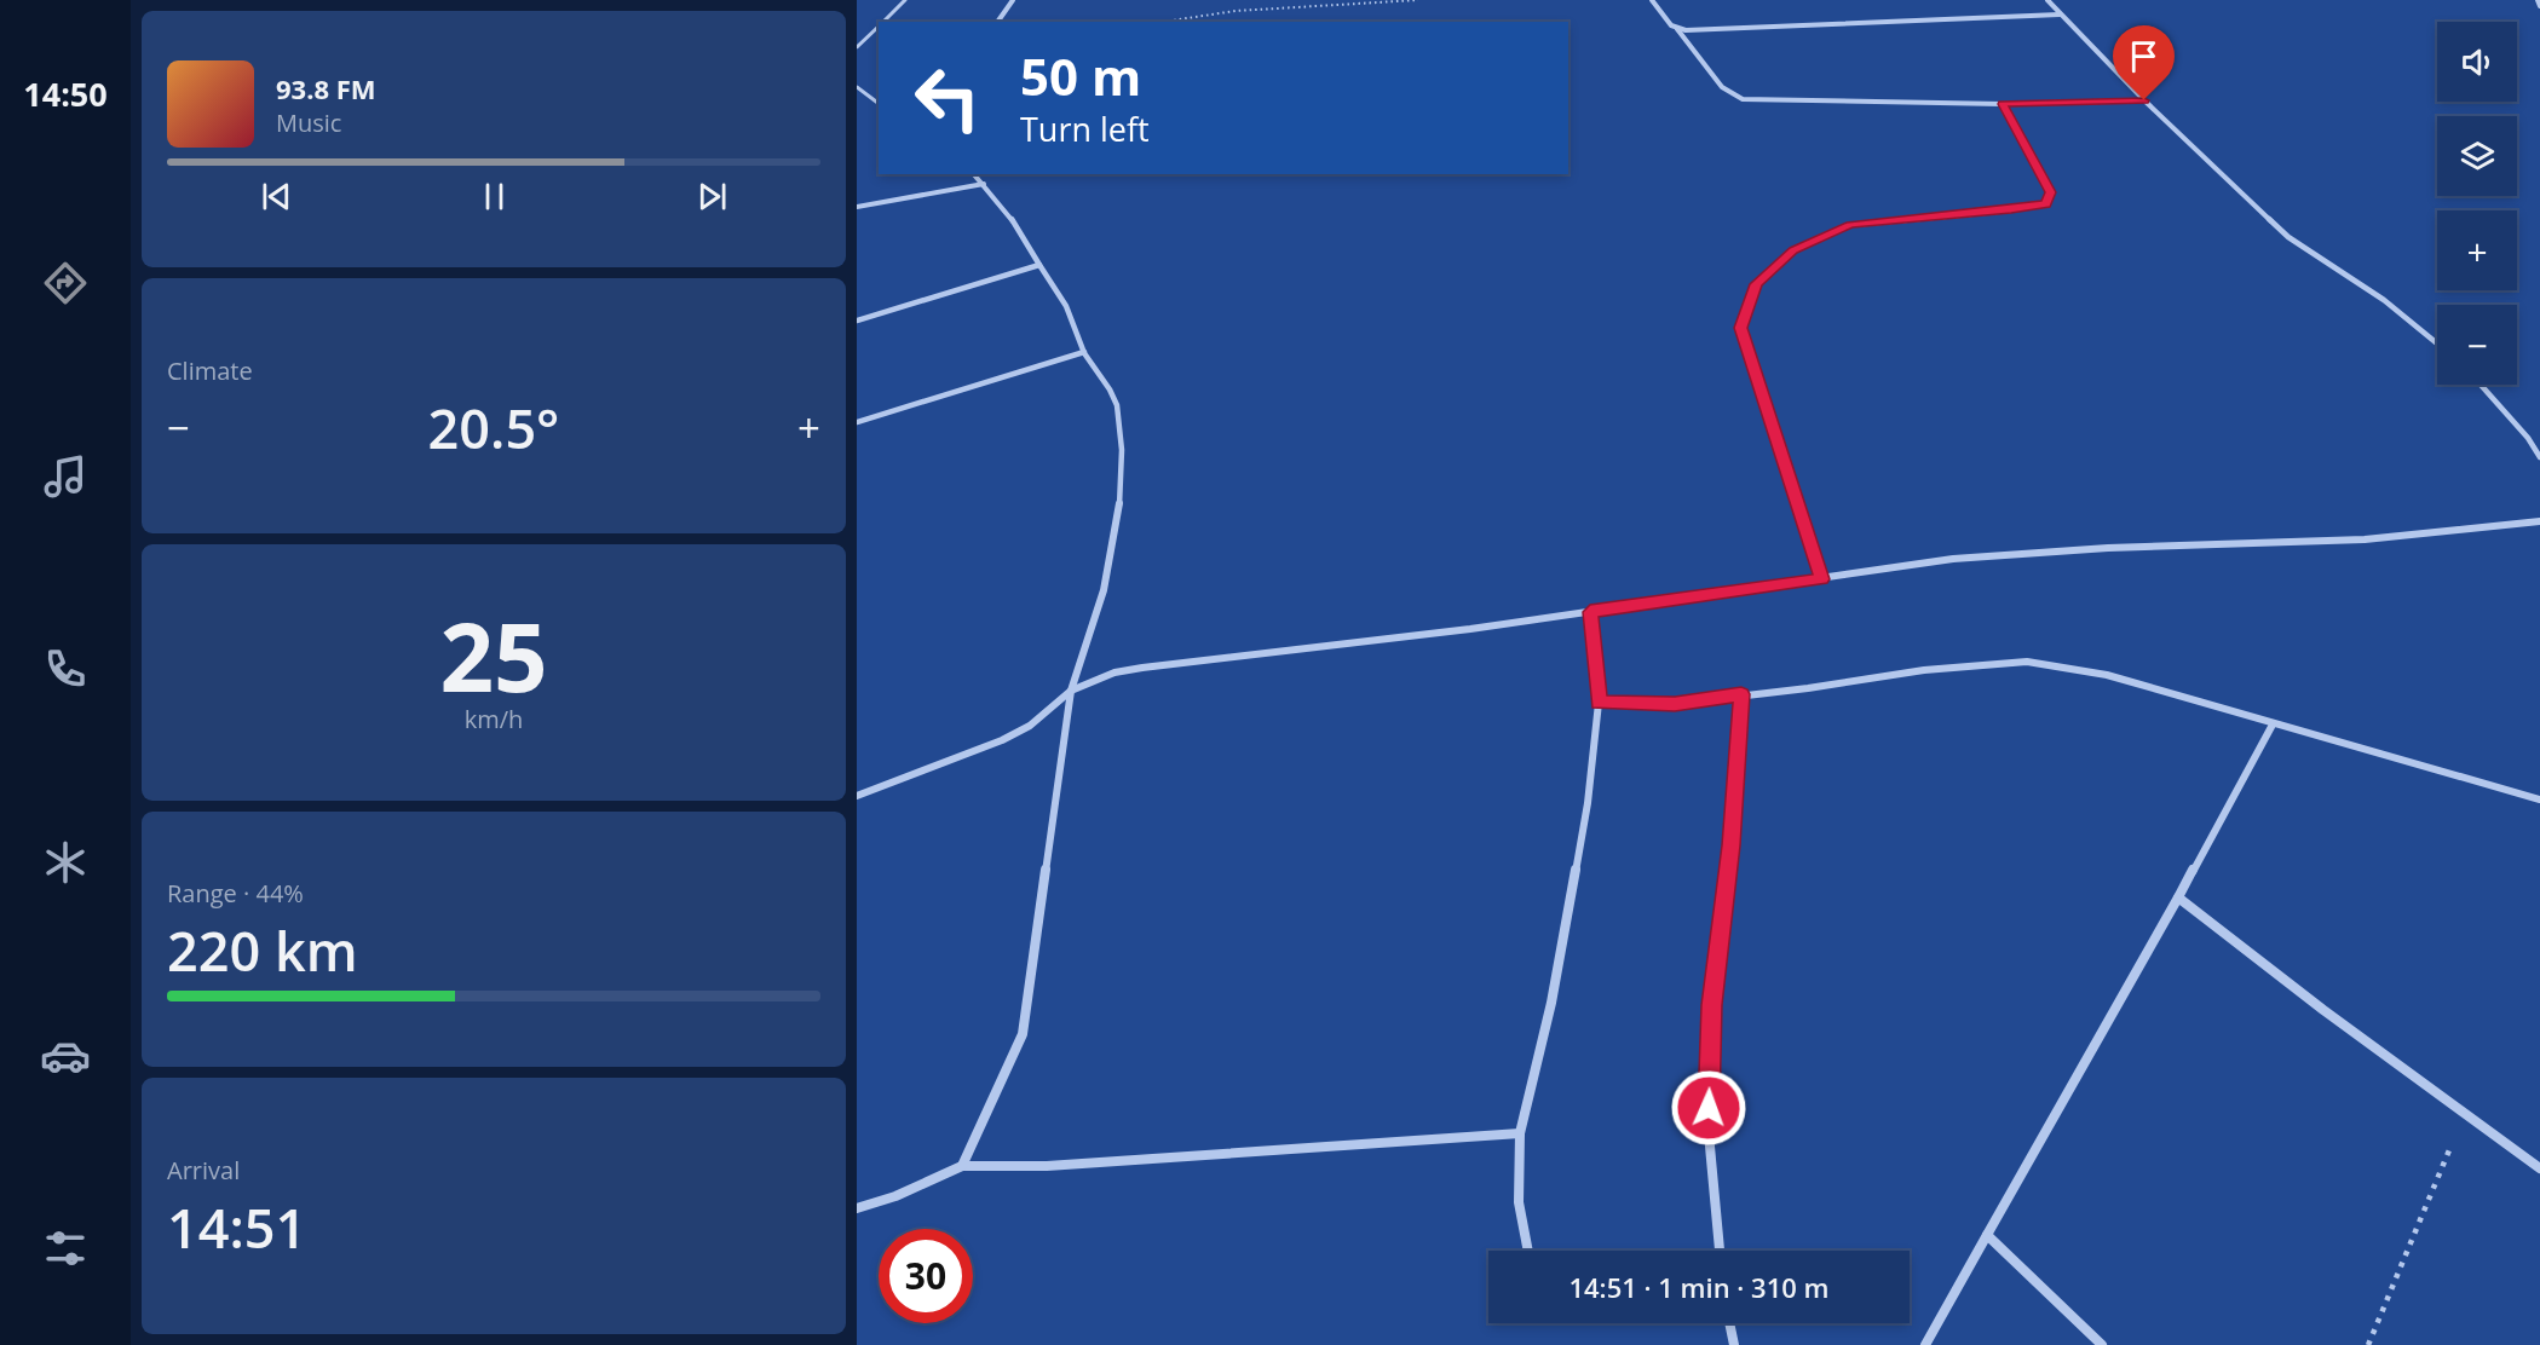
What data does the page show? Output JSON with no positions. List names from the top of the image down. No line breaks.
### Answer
{"page":{"tabs":"14:50","map_buttons":["+","−"],"turn":["50 m","Turn left"],"song":["93.8 FM","Music"],"tile":["Climate",["25","km/h"],["Range · 44%","220 km"],["Arrival","14:51"]],"heat":["−","20.5°","+"],"limit":"30","trip":"14:51 · 1 min · 310 m"}}
